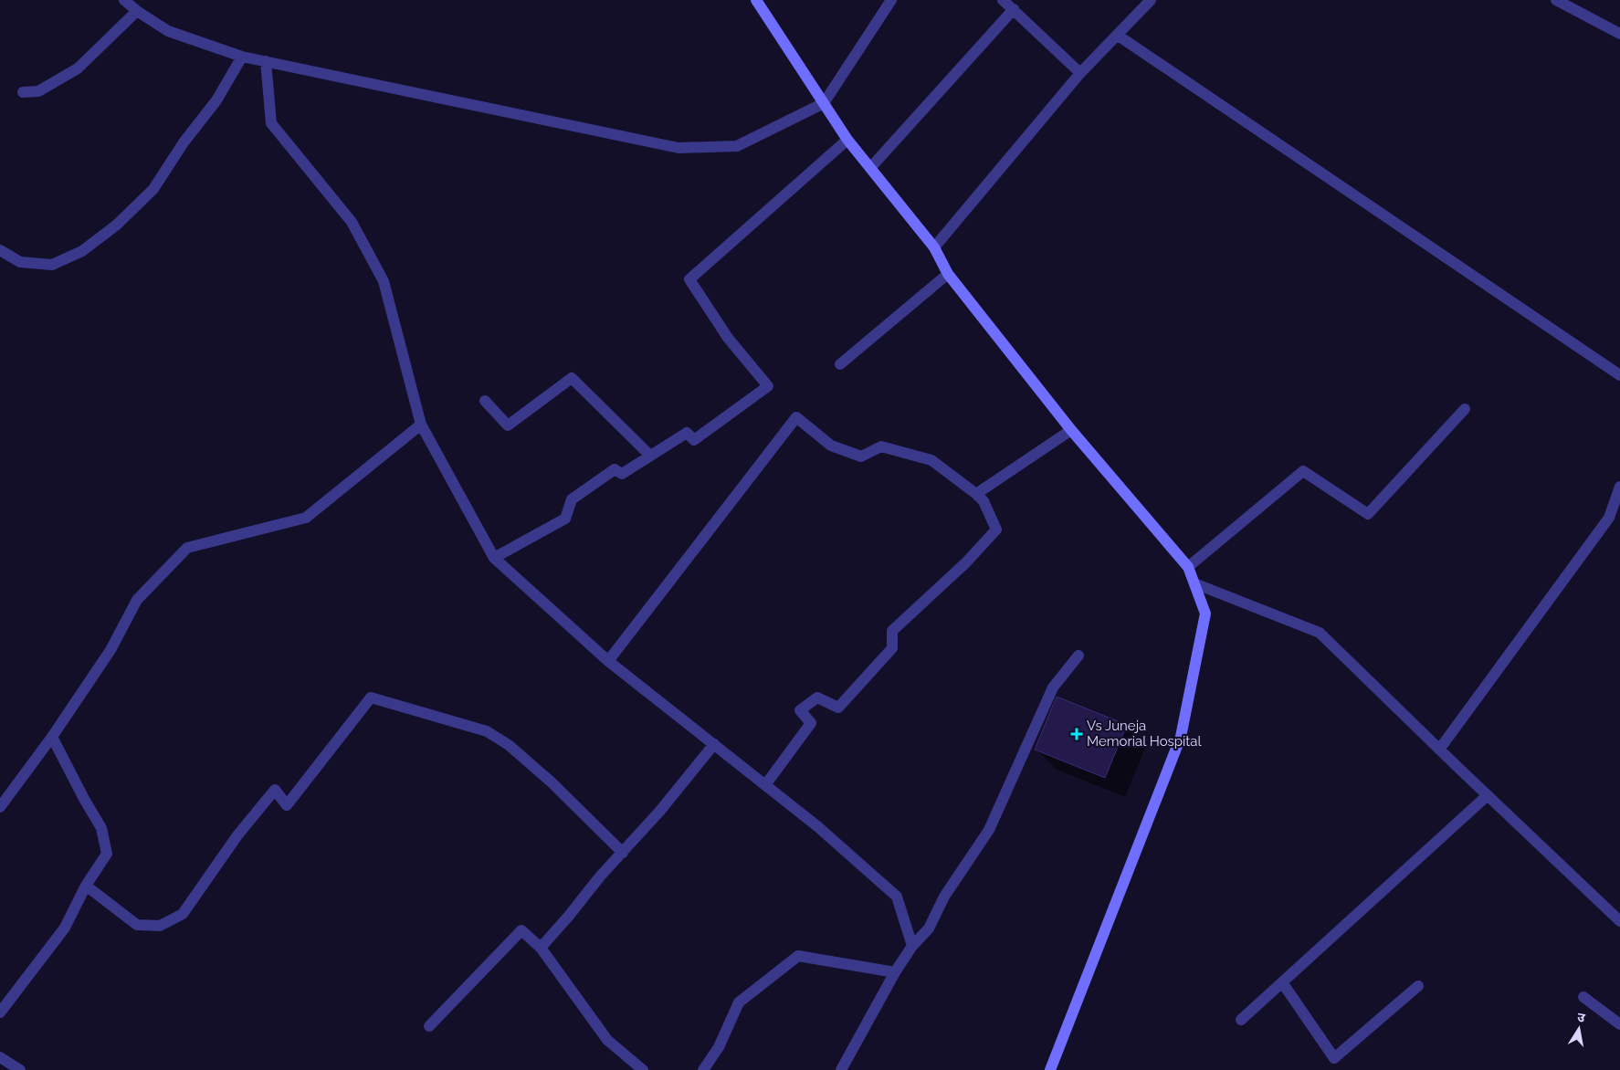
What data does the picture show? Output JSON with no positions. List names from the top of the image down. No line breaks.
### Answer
{"places":{"health":["Vs Juneja Memorial Hospital"]},"north":"top"}
